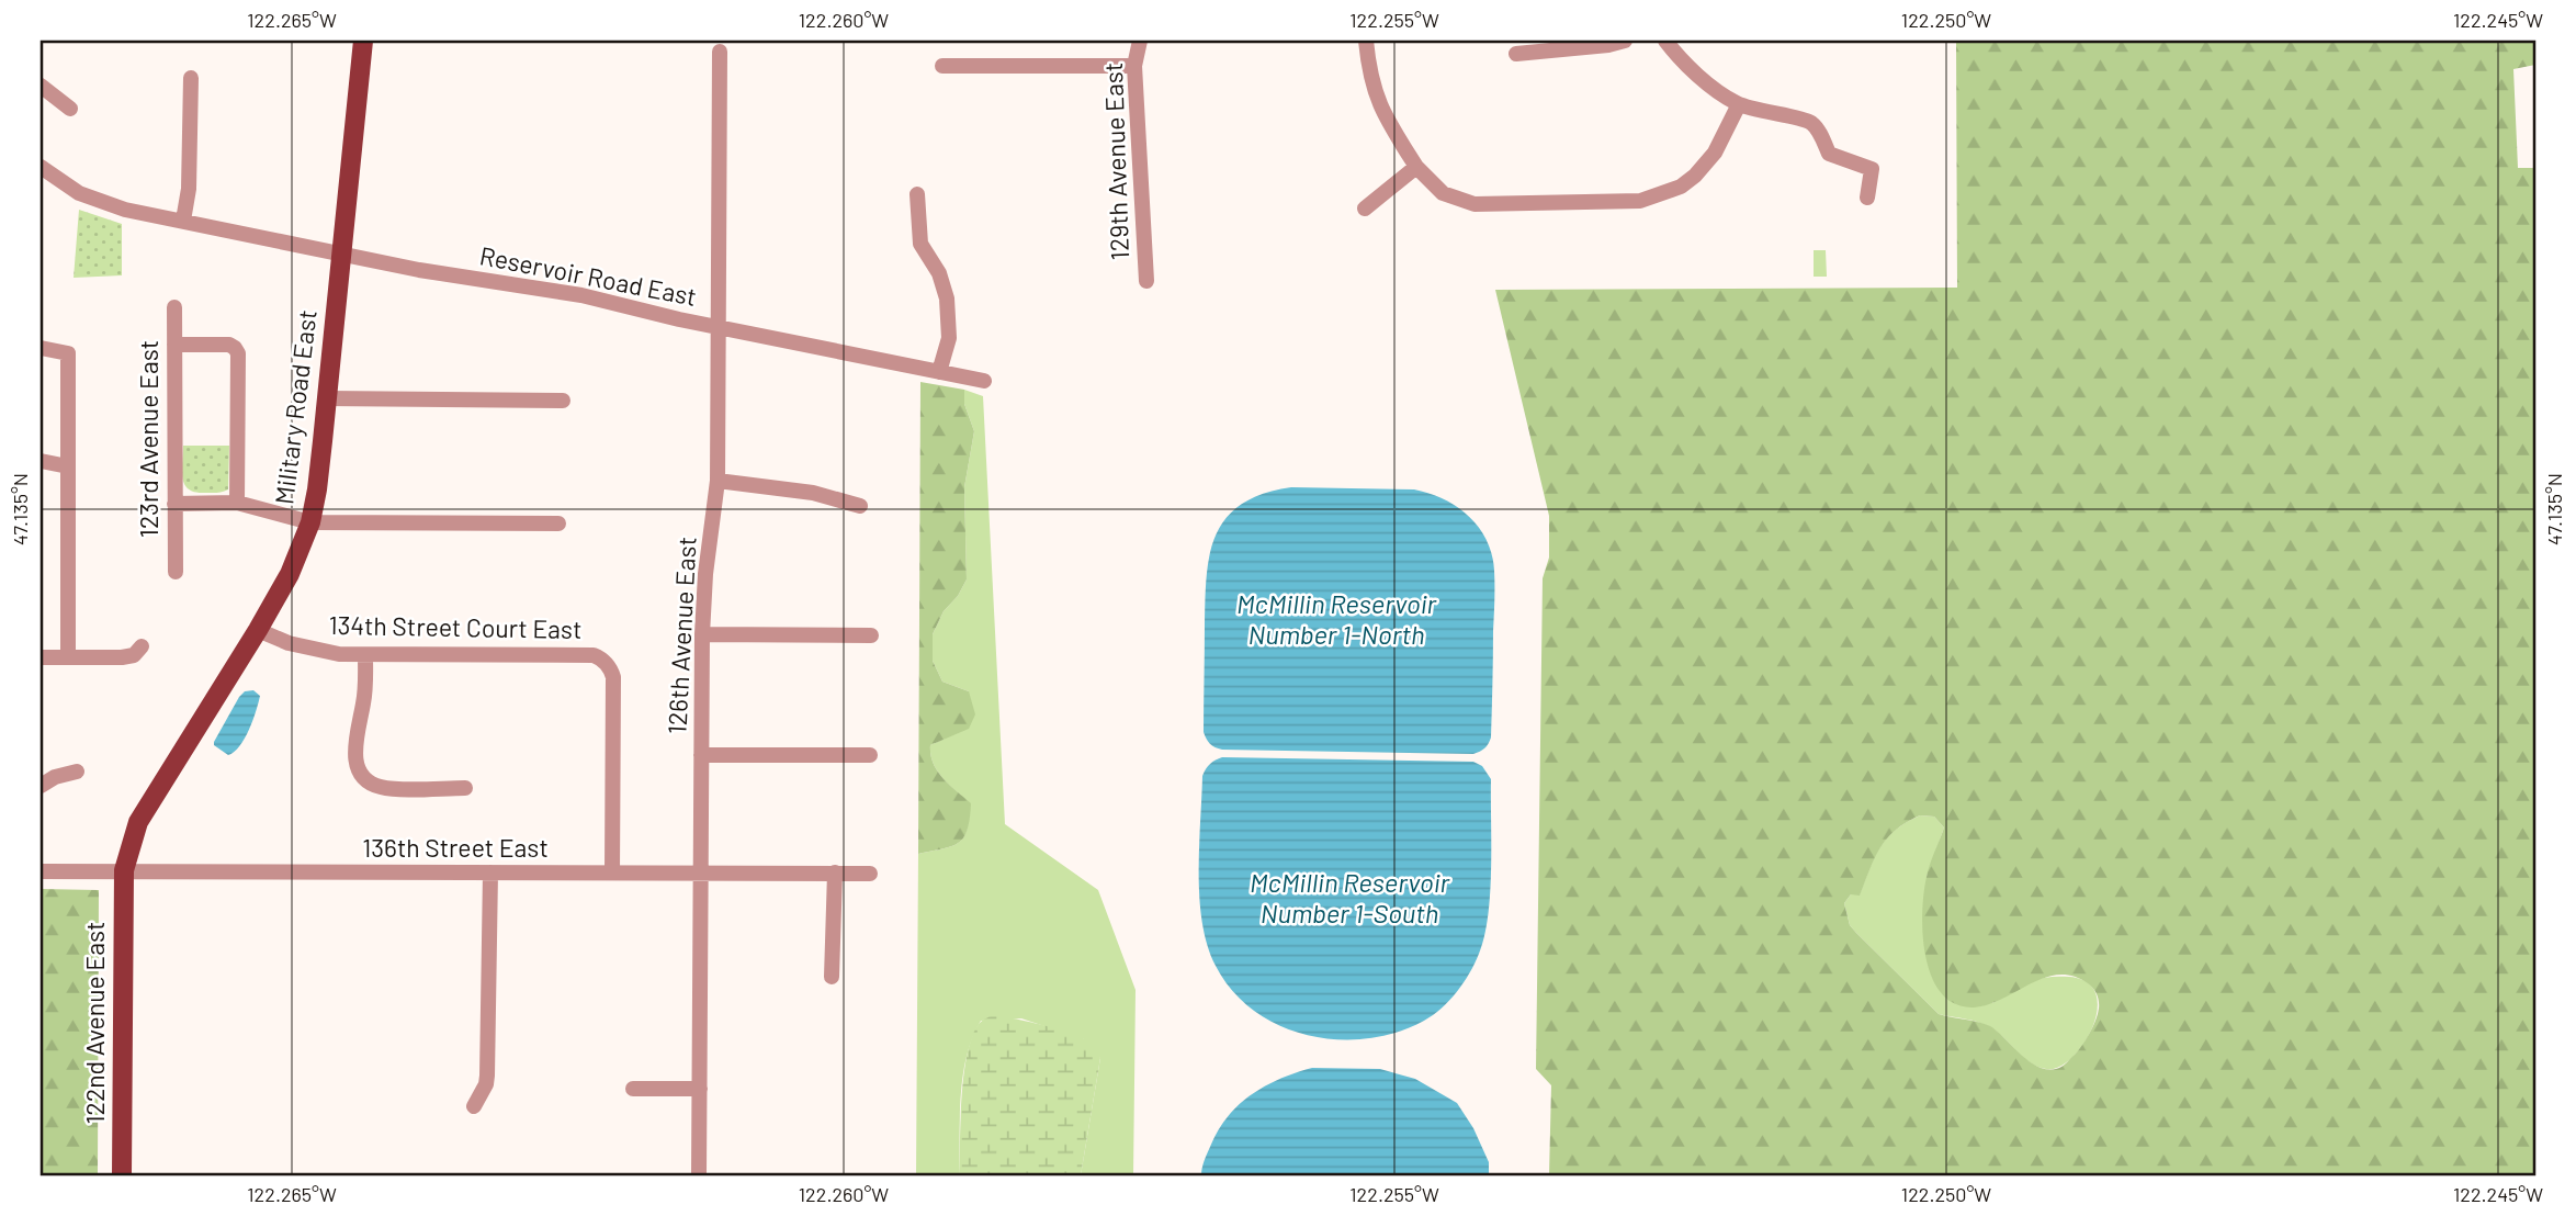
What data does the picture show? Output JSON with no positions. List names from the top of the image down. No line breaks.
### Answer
{"streets":{"main road":["Military Road East","122nd Avenue East"],"street":["129th Avenue East","Reservoir Road East","123rd Avenue East","134th Street Court East","126th Avenue East","136th Street East"]},"crossings":[["Reservoir Road East","Military Road East"],["Reservoir Road East","126th Avenue East"],["Military Road East","134th Street Court East"],["Military Road East","136th Street East"],["Military Road East","122nd Avenue East"],["134th Street Court East","136th Street East"],["126th Avenue East","136th Street East"],["136th Street East","122nd Avenue East"]],"water":["McMillin Reservoir Number 1-North","McMillin Reservoir Number 1-South"],"coordinates":["122.265°W","122.260°W","122.255°W","122.250°W","122.245°W","47.135°N"]}
